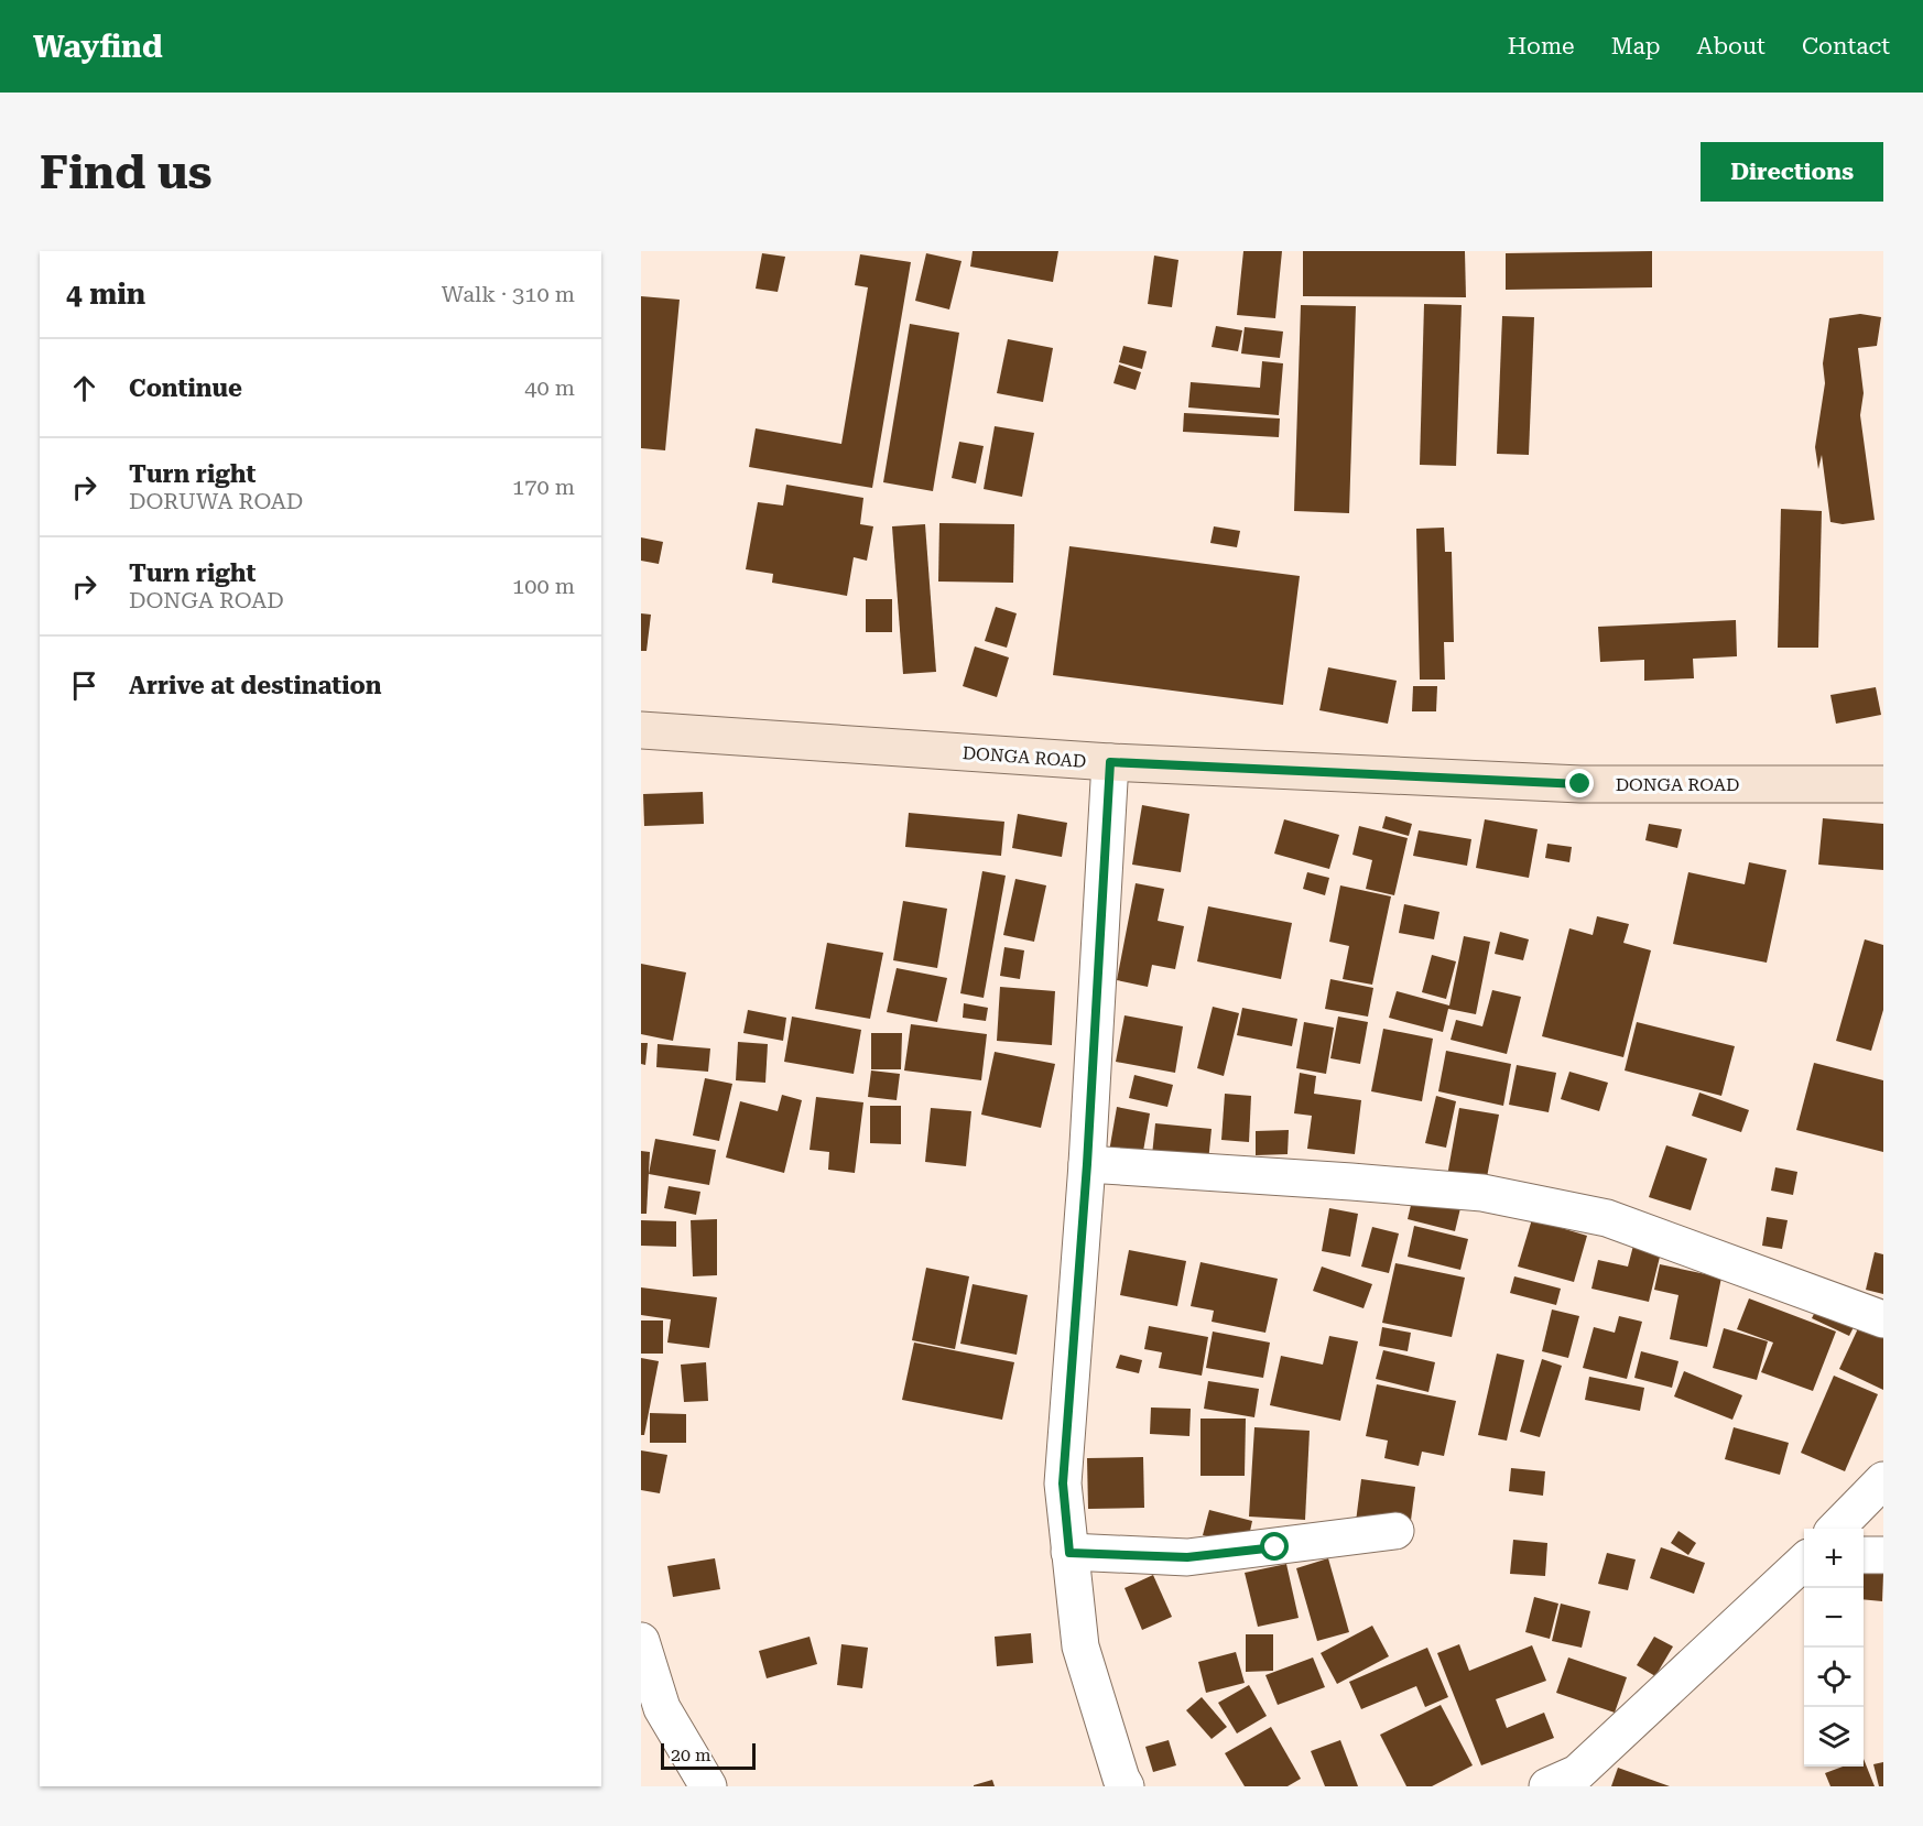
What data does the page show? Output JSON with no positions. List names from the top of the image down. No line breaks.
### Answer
{"streets":{"street":["DONGA ROAD"]},"scale_bar":"20 m","page":{"header":"Wayfind","nav":["Home","Map","About","Contact"],"buttons":"Directions","title":"Find us","heading":["4 min","Walk · 310 m"],"list":[["Continue","40 m"],["Turn right","DORUWA ROAD","170 m"],["Turn right","DONGA ROAD","100 m"],"Arrive at destination"],"map_buttons":["+","−"],"scale":"20 m"}}
